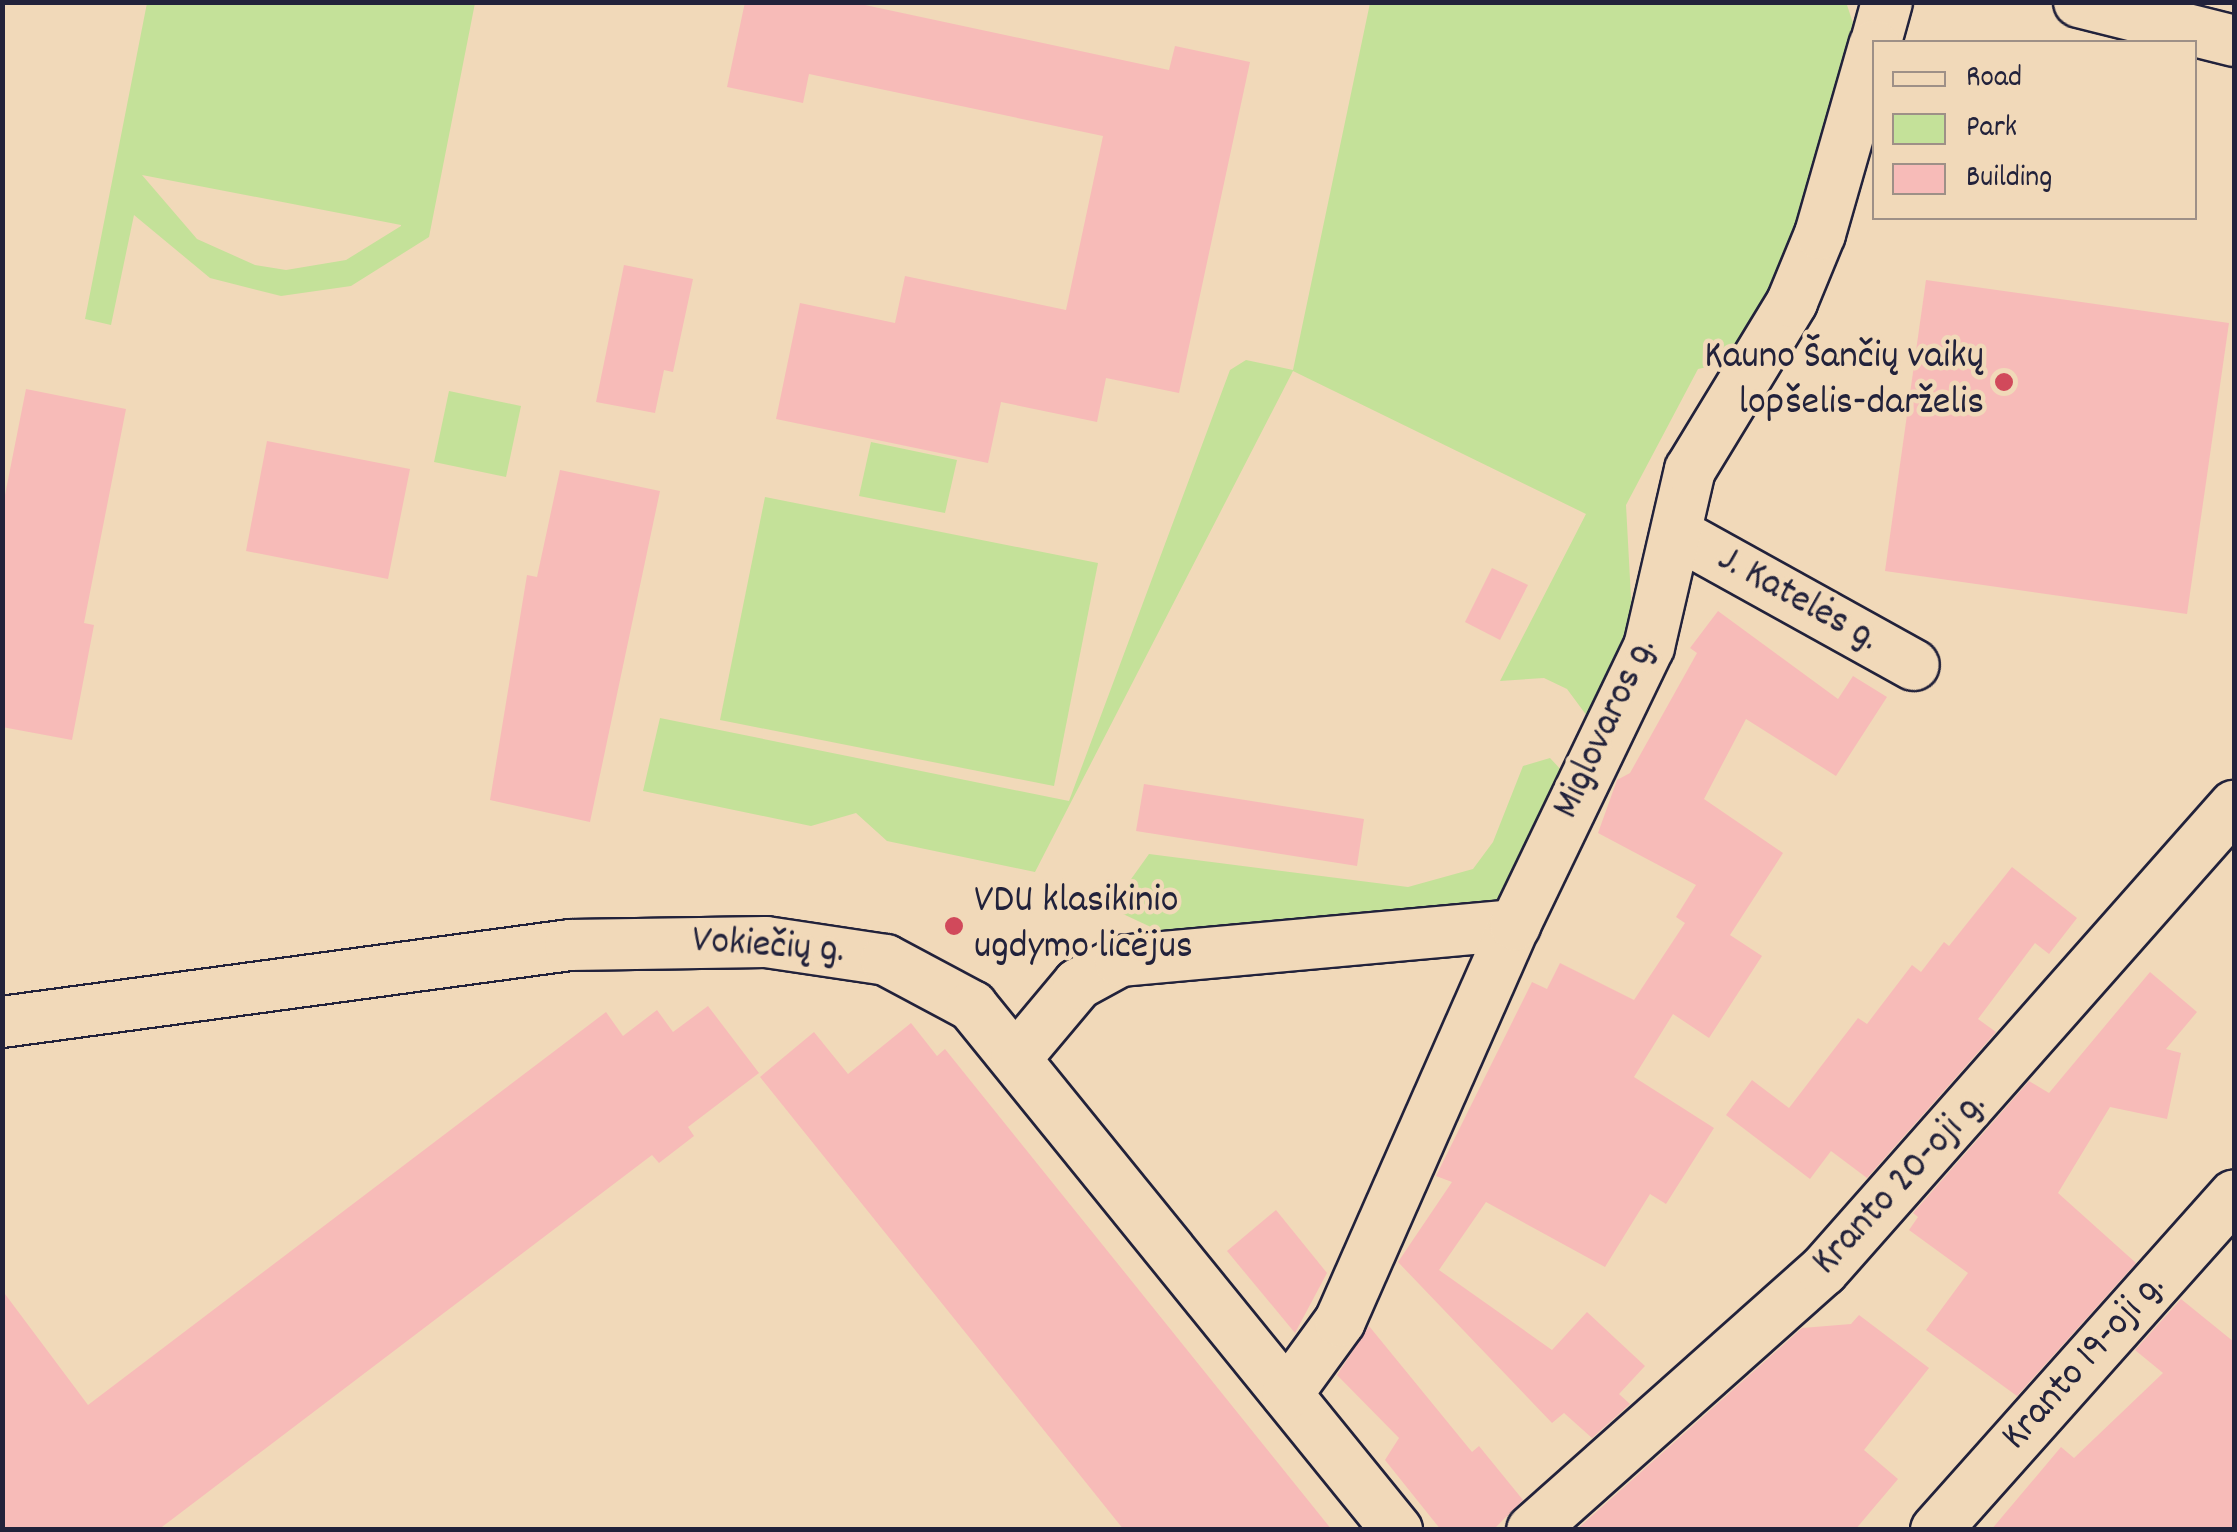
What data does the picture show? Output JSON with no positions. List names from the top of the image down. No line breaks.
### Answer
{"streets":{"street":["J. Katelės g.","Miglovaros g.","Vokiečių g.","Kranto 20-oji g.","Kranto 19-oji g."]},"crossings":[["J. Katelės g.","Miglovaros g."],["Miglovaros g.","Vokiečių g."]],"places":["Kauno Šančių vaikų lopšelis-darželis","VDU klasikinio ugdymo licėjus"],"legend":["Road","Park","Building"]}
